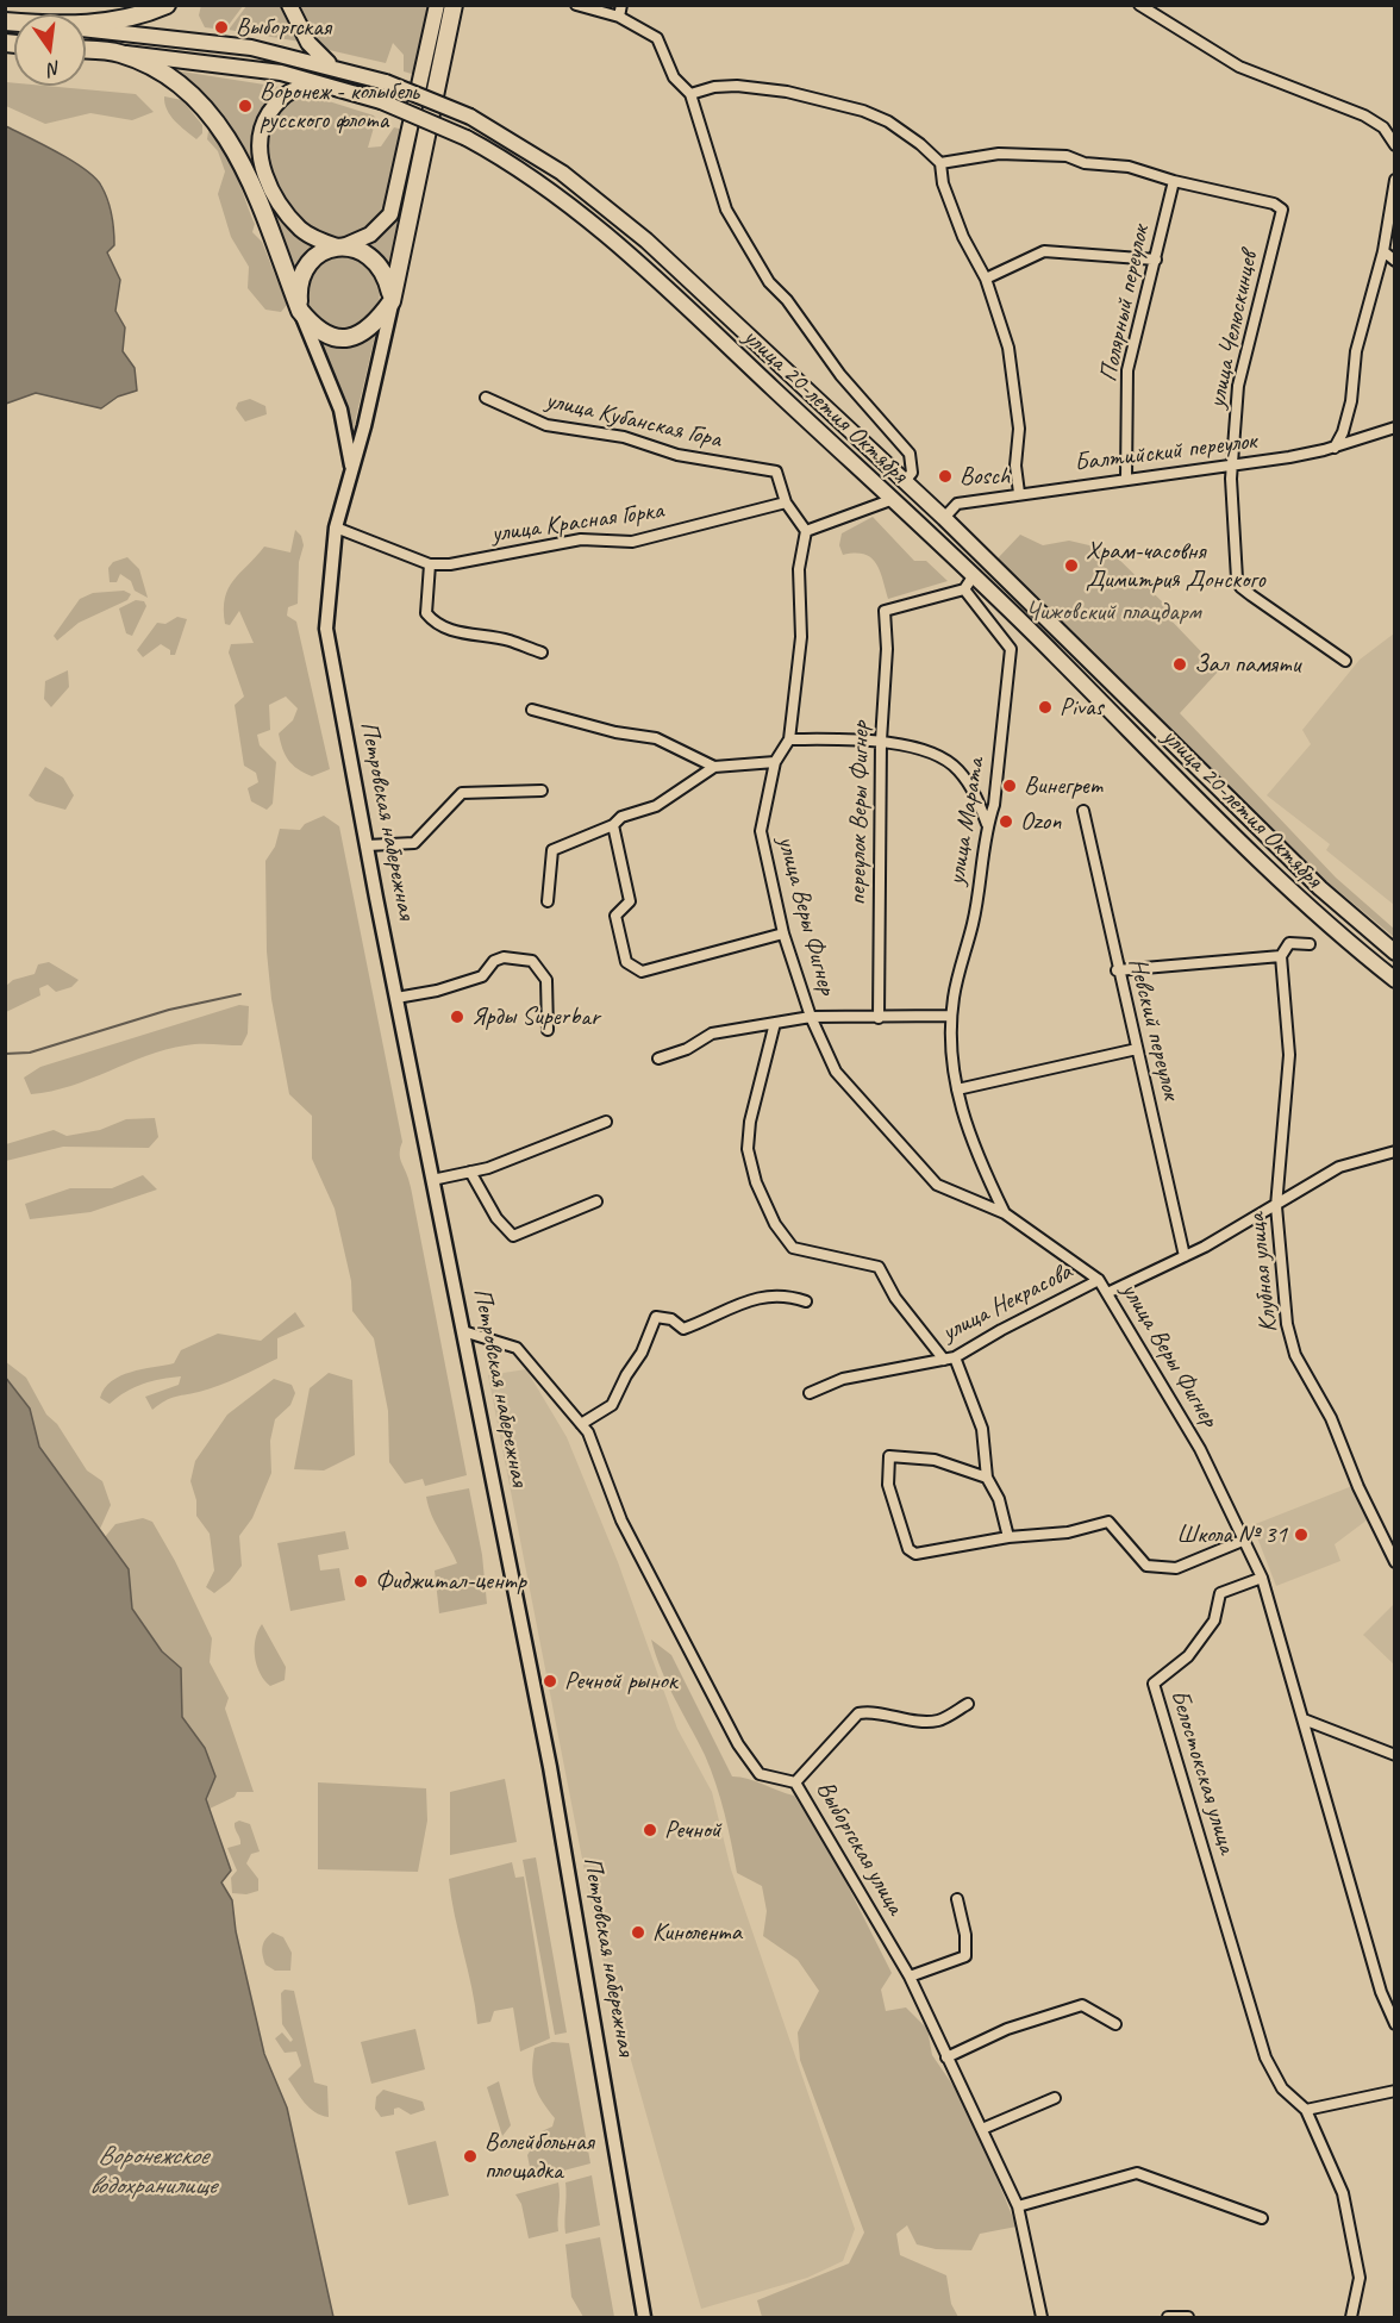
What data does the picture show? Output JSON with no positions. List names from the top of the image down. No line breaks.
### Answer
{"streets":{"highway":["Петровская набережная"],"main road":["улица 20-летия Октября"],"street":["Полярный переулок","улица Челюскинцев","улица Кубанская Гора","Балтийский переулок","улица Красная Горка","переулок Веры Фигнер","улица Марата","улица Веры Фигнер","Невский переулок","Клубная улица","улица Некрасова","Белостокская улица","Выборгская улица"]},"crossings":[["Полярный переулок","улица Челюскинцев"],["Полярный переулок","Балтийский переулок"],["улица Челюскинцев","Балтийский переулок"],["улица 20-летия Октября","Балтийский переулок"],["улица Кубанская Гора","улица Красная Горка"],["улица Красная Горка","Петровская набережная"],["переулок Веры Фигнер","улица Марата"],["Петровская набережная","Выборгская улица"],["улица Марата","улица Веры Фигнер"],["улица Веры Фигнер","улица Некрасова"],["улица Веры Фигнер","Белостокская улица"],["Невский переулок","улица Некрасова"],["Клубная улица","улица Некрасова"]],"water":["Воронежское водохранилище"],"parks":["Чижовский плацдарм"],"places":["Выборгская","Воронеж - колыбель русского флота","Bosch","Храм-часовня Димитрия Донского","Зал памяти","Pivas","Винегрет","Ozon","Ярды Superbar","Школа № 31","Фиджитал-центр","Речной рынок","Речной","Кинолента","Волейбольная площадка"],"north":"bottom"}
